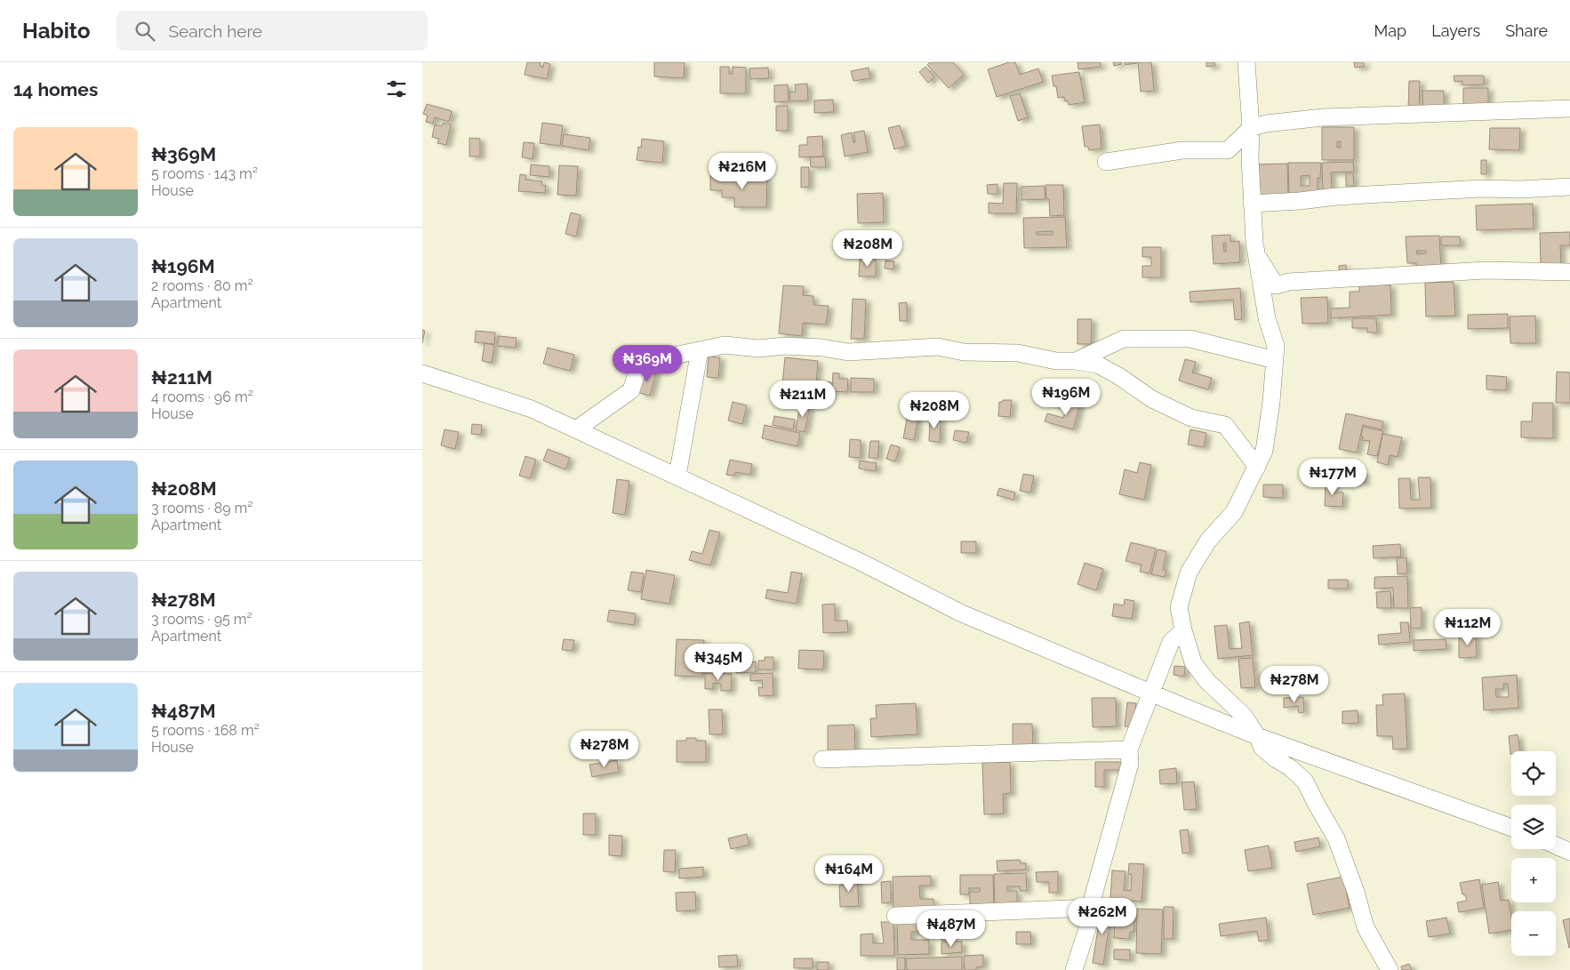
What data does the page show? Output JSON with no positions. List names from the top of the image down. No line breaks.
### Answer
{"page":{"header":"Habito","search":"Search here","nav":["Map","Layers","Share"],"heading":"14 homes","list":[{"name":"₦369M","note":"5 rooms · 143 m² · House"},{"name":"₦196M","note":"2 rooms · 80 m² · Apartment"},{"name":"₦211M","note":"4 rooms · 96 m² · House"},{"name":"₦208M","note":"3 rooms · 89 m² · Apartment"},{"name":"₦278M","note":"3 rooms · 95 m² · Apartment"},{"name":"₦487M","note":"5 rooms · 168 m² · House"}],"price":["₦216M","₦208M","₦369M","₦196M","₦211M","₦208M","₦177M","₦112M","₦345M","₦278M","₦278M","₦164M","₦262M","₦487M"],"map_buttons":["+","−"]}}
